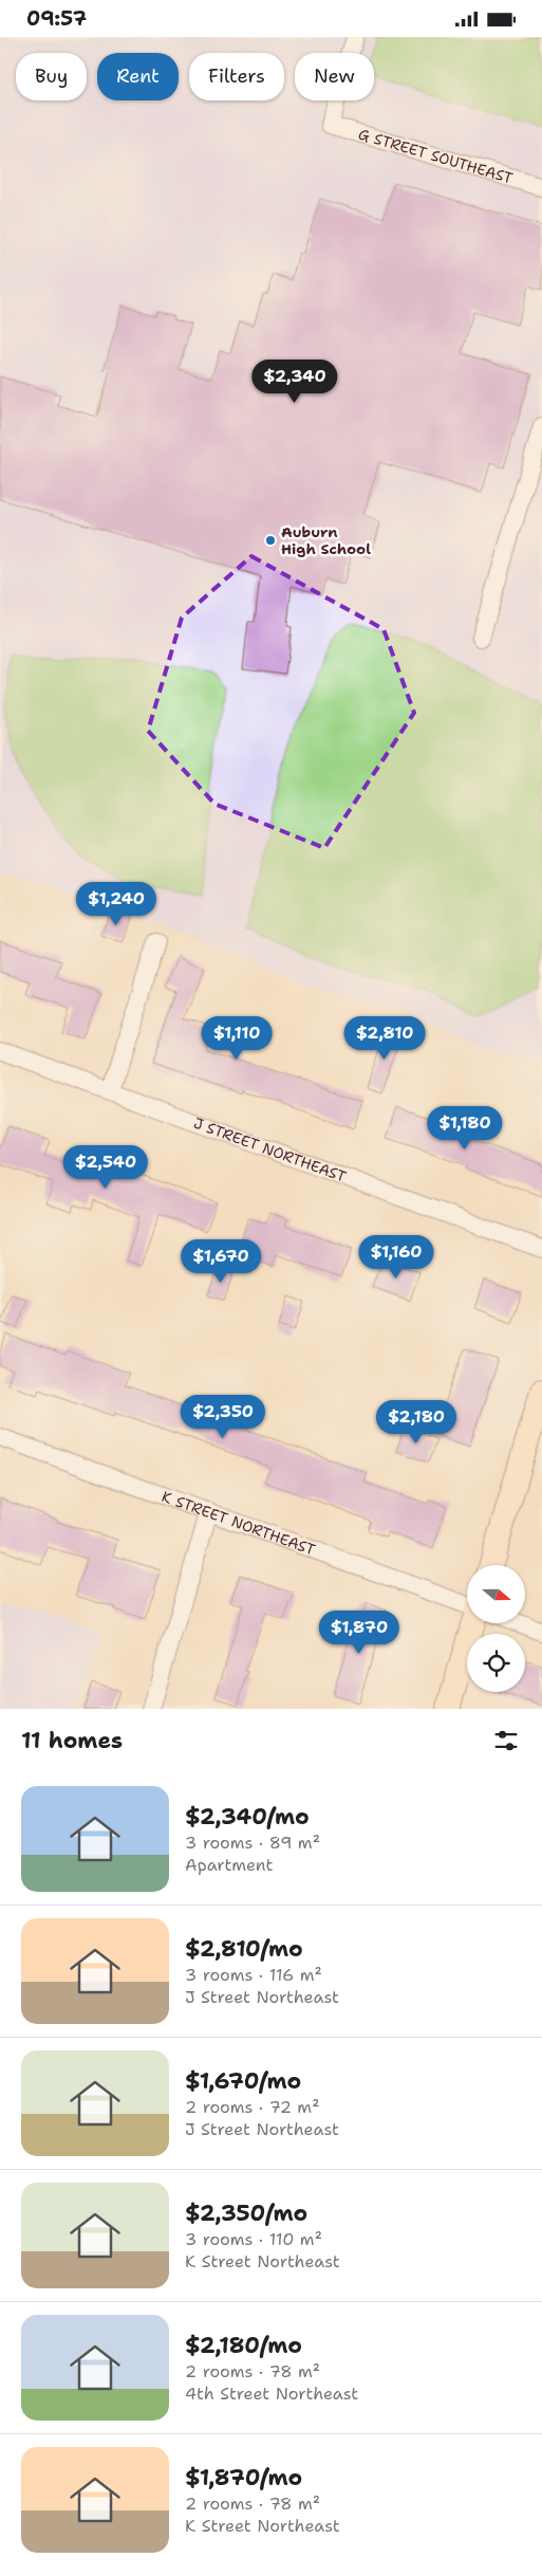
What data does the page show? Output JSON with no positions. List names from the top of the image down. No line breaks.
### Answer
{"streets":{"street":["G STREET SOUTHEAST","J STREET NORTHEAST","K STREET NORTHEAST"]},"places":["Auburn High School"],"north":"right","page":{"status":"09:57","chip":["Buy","Rent","Filters","New"],"price":["$2,340","$1,240","$1,110","$2,810","$1,180","$2,540","$1,160","$1,670","$2,350","$2,180","$1,870"],"heading":"11 homes","list":[{"name":"$2,340/mo","note":"3 rooms · 89 m² · Apartment"},{"name":"$2,810/mo","note":"3 rooms · 116 m² · J Street Northeast"},{"name":"$1,670/mo","note":"2 rooms · 72 m² · J Street Northeast"},{"name":"$2,350/mo","note":"3 rooms · 110 m² · K Street Northeast"},{"name":"$2,180/mo","note":"2 rooms · 78 m² · 4th Street Northeast"},{"name":"$1,870/mo","note":"2 rooms · 78 m² · K Street Northeast"}]}}
